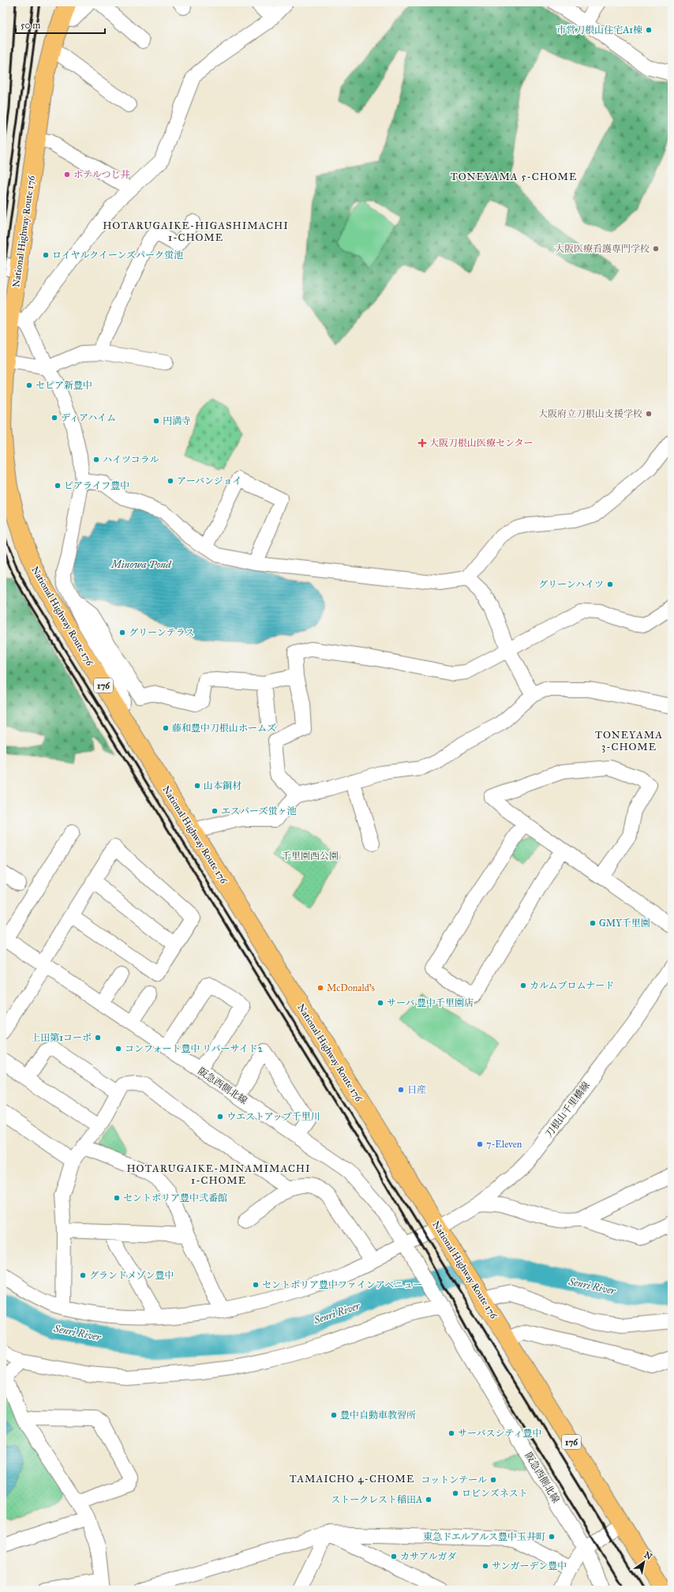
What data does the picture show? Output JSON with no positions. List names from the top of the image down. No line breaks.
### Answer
{"streets":{"highway":["National Highway Route 176","176"],"street":["阪急西側北線","刀根山千里橋線"]},"crossings":[["National Highway Route 176","刀根山千里橋線"],["阪急西側北線","刀根山千里橋線"]],"districts":["TONEYAMA 5-CHOME","HOTARUGAIKE-HIGASHIMACHI 1-CHOME","TONEYAMA 3-CHOME","HOTARUGAIKE-MINAMIMACHI 1-CHOME","TAMAICHO 4-CHOME"],"water":["Minowa Pond","Senri River"],"parks":["千里園西公園"],"places":{"other":["市営刀根山住宅A1棟","ホテルつじ井","大阪医療看護専門学校","ロイヤルクイーンズパーク蛍池","セピア新豊中","大阪府立刀根山支援学校","ディアハイム","円満寺","ハイツコラル","アーバンジョイ","ピアライフ豊中","グリーンハイツ","グリーンテラス","藤和豊中刀根山ホームズ","山本鋼材","エスパーズ蛍ヶ池","GMY千里園","カルムプロムナード","McDonald's","サーバ 豊中千里園店","上田第1コーポ","コンフォート豊中 リバーサイド2","日産","ウエストアップ千里川","7-Eleven","セントポリア豊中弐番館","グランドメゾン豊中","セントポリア豊中ファインアベニュー","豊中自動車教習所","サーパスシティ豊中","コットンテール","ロビンズネスト","ストークレスト稲田A","東急ドエルアルス豊中玉井町","カサアルガダ","サンガーデン豊中"],"health":["大阪刀根山医療センター"]},"scale_bar":"50 m","north":"top right"}
